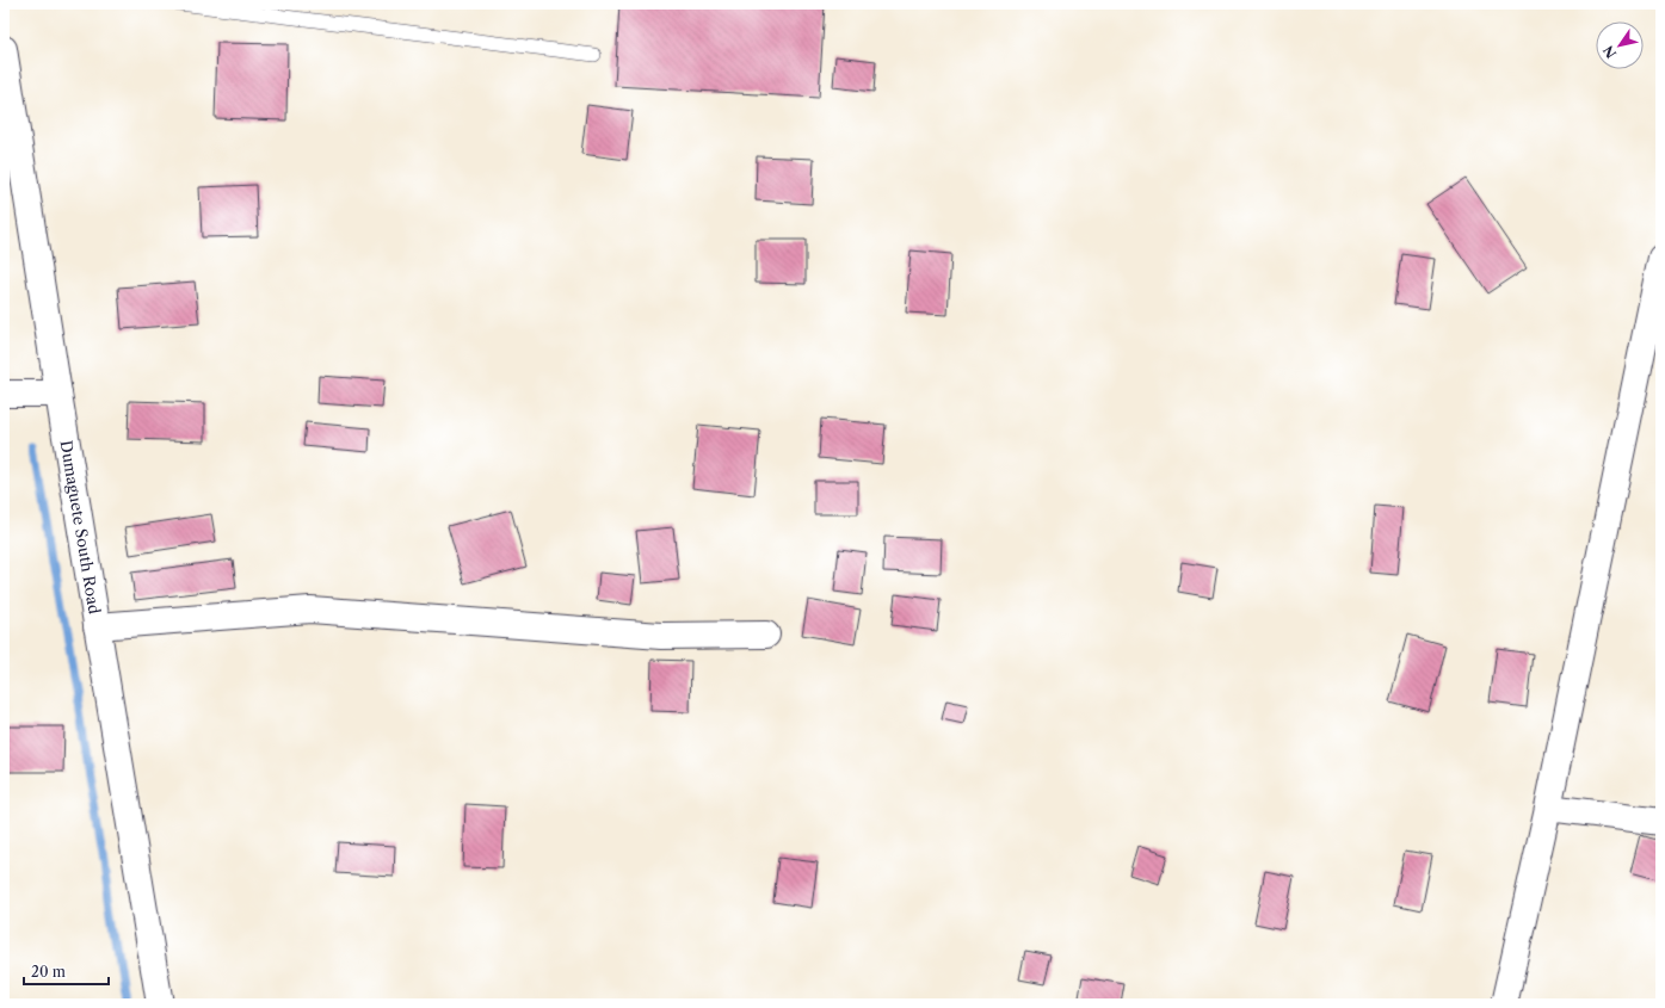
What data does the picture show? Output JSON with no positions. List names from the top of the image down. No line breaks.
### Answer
{"streets":{"main road":["Dumaguete South Road"]},"scale_bar":"20 m","north":"bottom left"}
